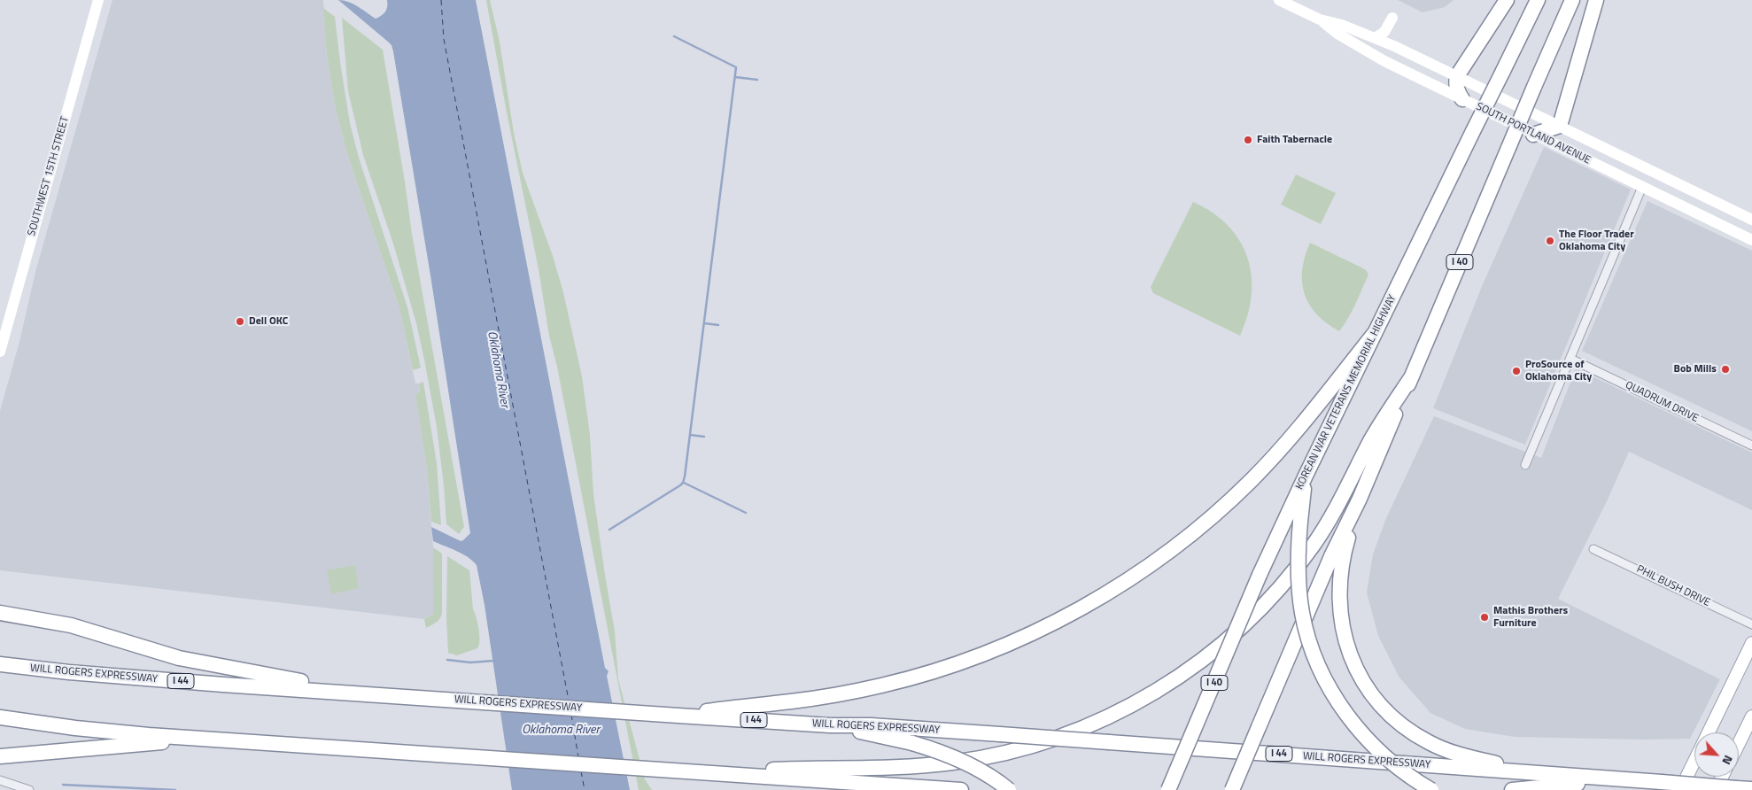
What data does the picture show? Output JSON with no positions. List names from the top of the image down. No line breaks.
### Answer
{"streets":{"highway":["I 40","KOREAN WAR VETERANS MEMORIAL HIGHWAY","WILL ROGERS EXPRESSWAY","I 44"],"main road":["SOUTH PORTLAND AVENUE","SOUTHWEST 15TH STREET"],"street":["QUADRUM DRIVE","PHIL BUSH DRIVE"]},"water":["Oklahoma River"],"places":["Faith Tabernacle","The Floor Trader Oklahoma City","Dell OKC","Bob Mills","ProSource of Oklahoma City","Mathis Brothers Furniture"],"north":"bottom right"}
